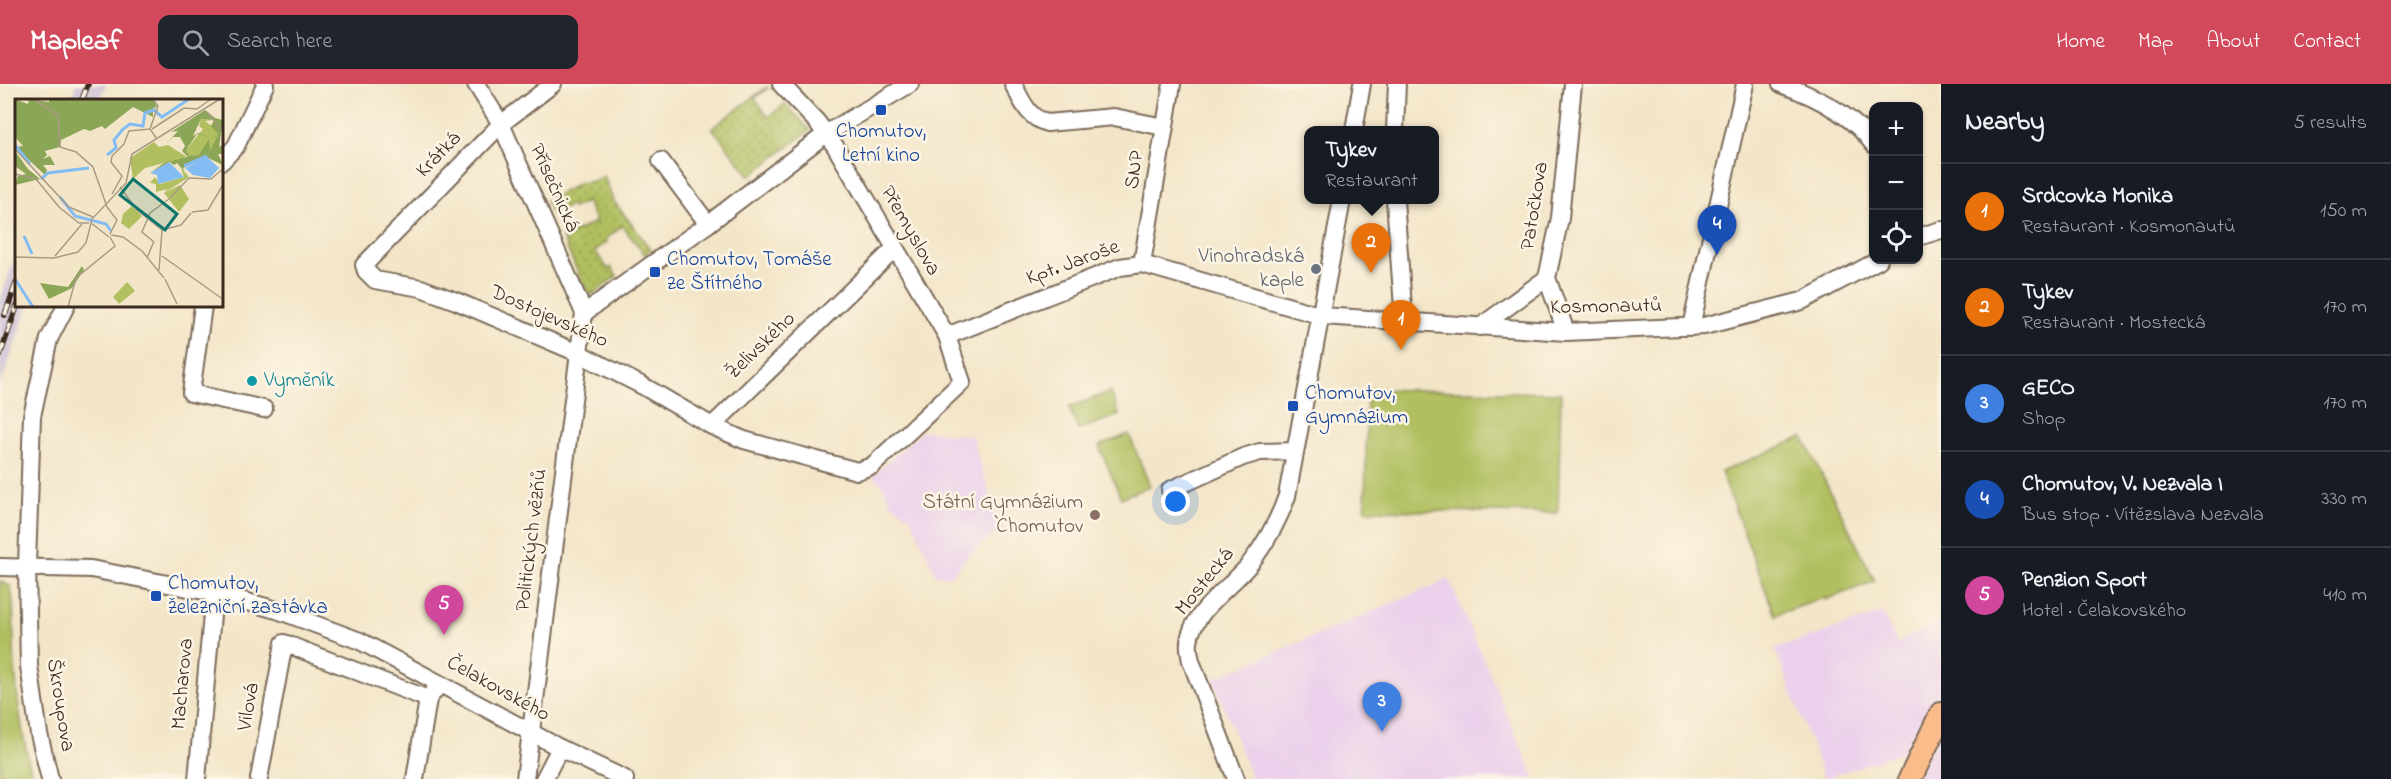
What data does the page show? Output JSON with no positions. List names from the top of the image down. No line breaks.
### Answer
{"streets":{"street":["Krátká","SNP","Přísečnická","Patočkova","Přemyslova","Kpt. Jaroše","Kosmonautů","Dostojevského","Želivského","Politických vězňů","Mostecká","Macharova","Čelakovského","Škroupova","Vilová"]},"crossings":[["Krátká","Přísečnická"],["Krátká","Dostojevského"],["SNP","Kpt. Jaroše"],["Přísečnická","Politických vězňů"],["Patočkova","Kosmonautů"],["Přemyslova","Kpt. Jaroše"],["Přemyslova","Dostojevského"],["Přemyslova","Želivského"],["Kpt. Jaroše","Kosmonautů"],["Kpt. Jaroše","Mostecká"],["Kosmonautů","Mostecká"],["Dostojevského","Želivského"],["Dostojevského","Politických vězňů"],["Politických vězňů","Čelakovského"],["Macharova","Čelakovského"],["Čelakovského","Škroupova"]],"places":{"transit":["Chomutov, Letní kino","Chomutov, Tomáše ze Štítného","Chomutov, Gymnázium","Chomutov, železniční zastávka"],"other":["Vinohradská kaple","Vyměník","Státní Gymnázium Chomutov"]},"page":{"header":"Mapleaf","search":"Search here","nav":["Home","Map","About","Contact"],"heading":["Nearby","5 results"],"map_buttons":["+","−"],"popup":["Tykev","Restaurant"],"list":[{"mark":"1","name":"Srdcovka Monika","note":"Restaurant · Kosmonautů","value":"150 m"},{"mark":"2","name":"Tykev","note":"Restaurant · Mostecká","value":"170 m"},{"mark":"3","name":"GECO","note":"Shop","value":"170 m"},{"mark":"4","name":"Chomutov, V. Nezvala I","note":"Bus stop · Vítězslava Nezvala","value":"330 m"},{"mark":"5","name":"Penzion Sport","note":"Hotel · Čelakovského","value":"410 m"}],"pins":["4","2","1","5","3"]}}
